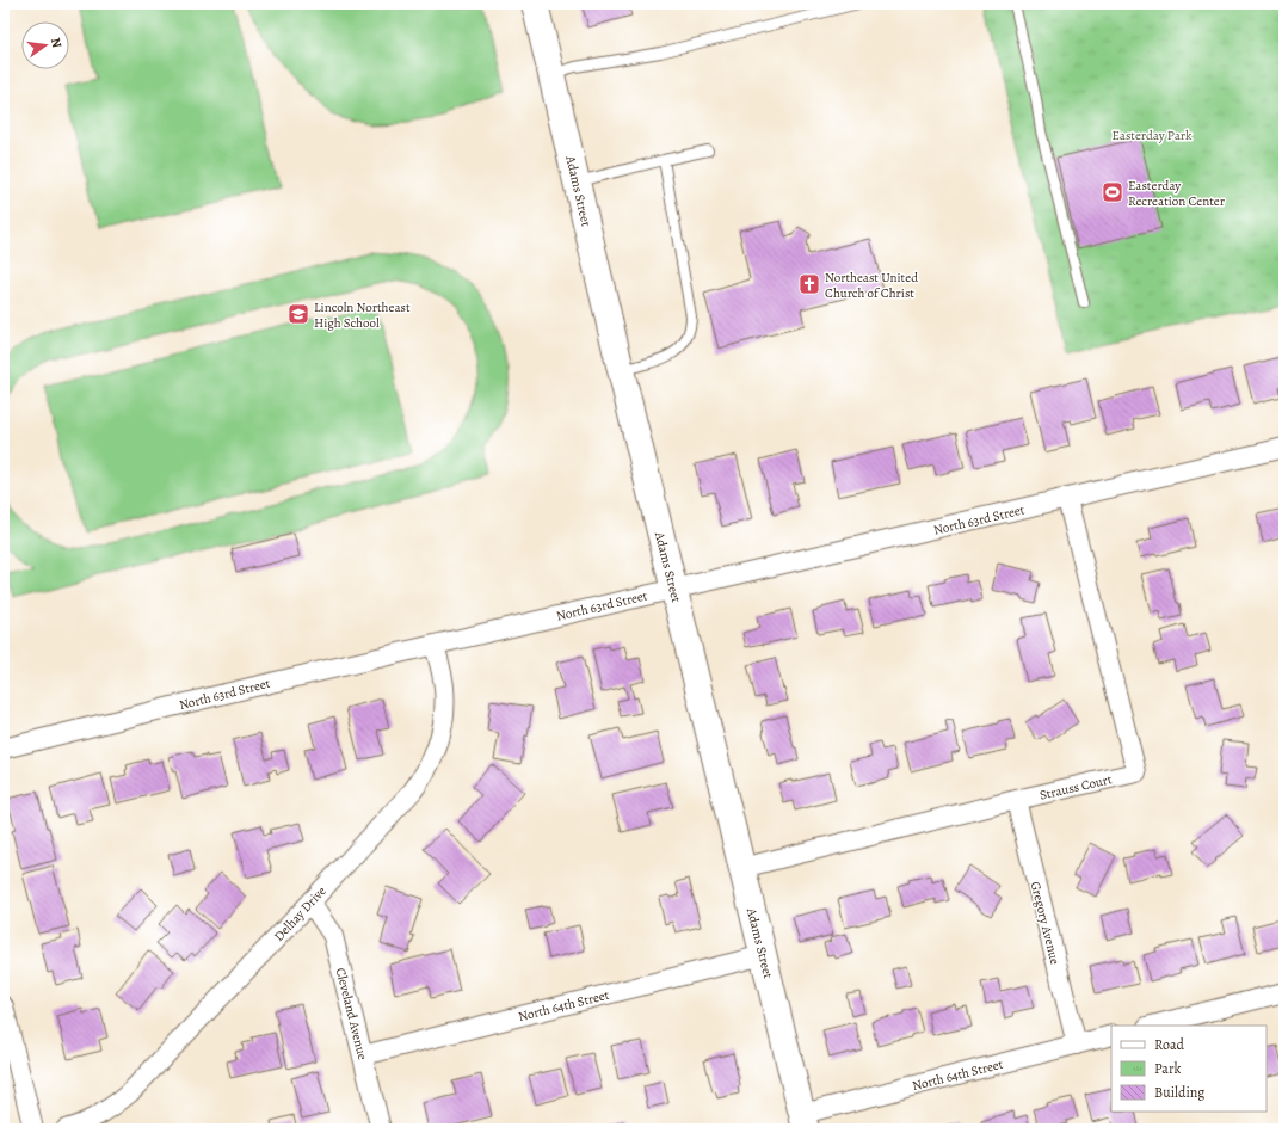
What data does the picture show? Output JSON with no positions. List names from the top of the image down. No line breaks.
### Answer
{"streets":{"main road":["Adams Street"],"street":["North 63rd Street","Strauss Court","Delhay Drive","Gregory Avenue","North 64th Street","Cleveland Avenue"]},"crossings":[["Adams Street","North 63rd Street"],["Adams Street","Strauss Court"],["Adams Street","North 64th Street"],["North 63rd Street","Strauss Court"],["North 63rd Street","Delhay Drive"],["Strauss Court","Gregory Avenue"],["Delhay Drive","Cleveland Avenue"],["Gregory Avenue","North 64th Street"],["North 64th Street","Cleveland Avenue"]],"parks":["Easterday Park"],"places":{"sports":["Easterday Recreation Center"],"church":["Northeast United Church of Christ"],"school or university":["Lincoln Northeast High School"]},"legend":["Road","Park","Building"],"north":"right"}
